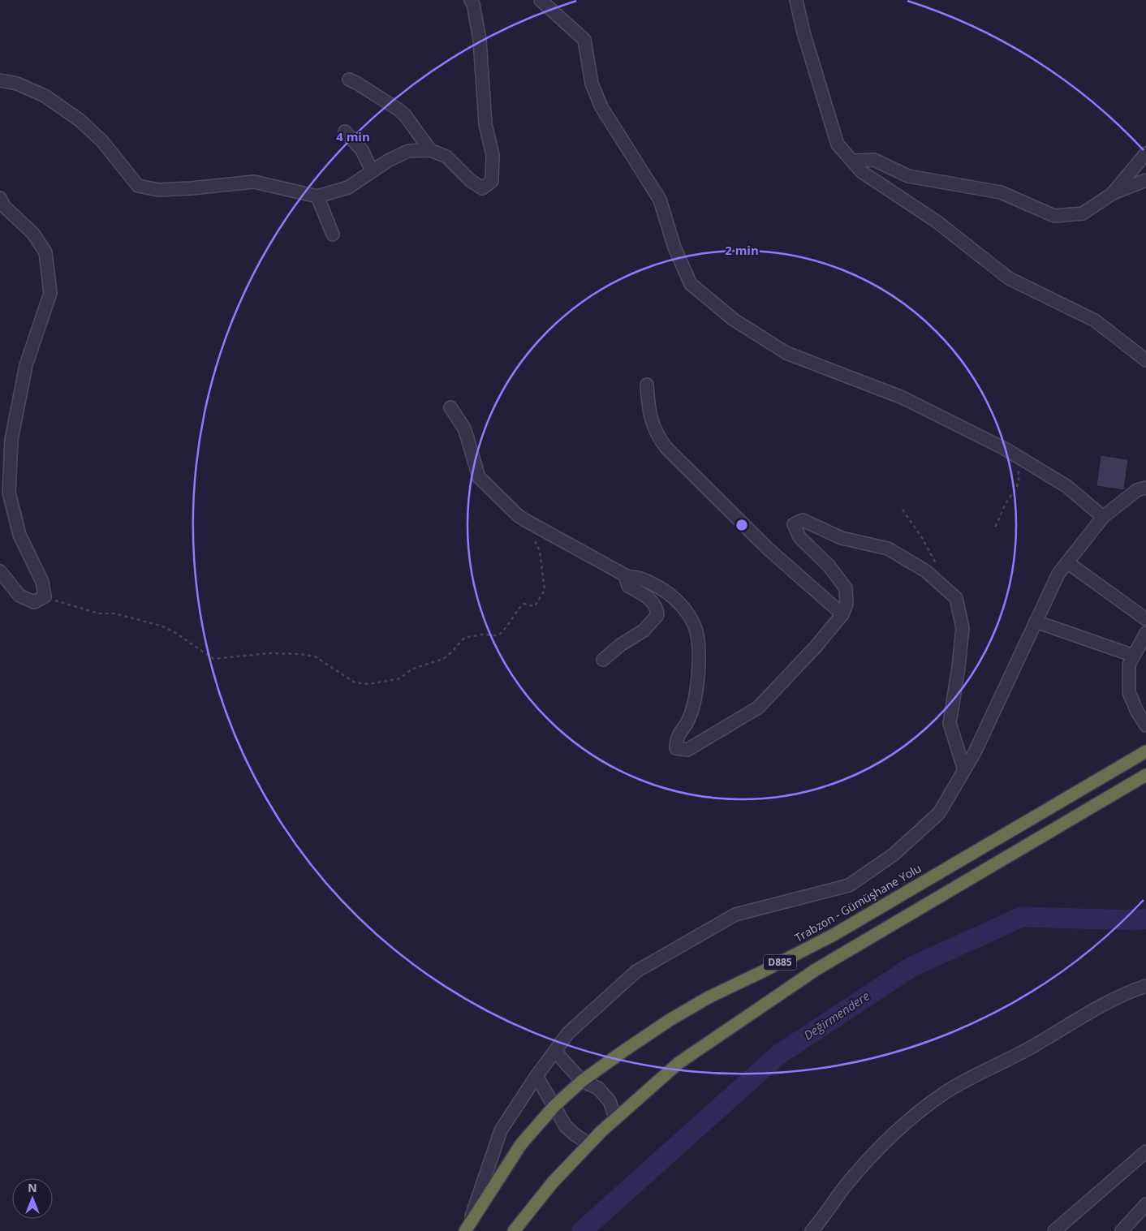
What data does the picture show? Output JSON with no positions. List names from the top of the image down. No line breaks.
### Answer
{"streets":{"highway":["Trabzon - Gümüşhane Yolu","D885"]},"crossings":[["Trabzon - Gümüşhane Yolu","D885"]],"water":["Değirmendere"],"north":"top","rings":["4 min","2 min"]}
